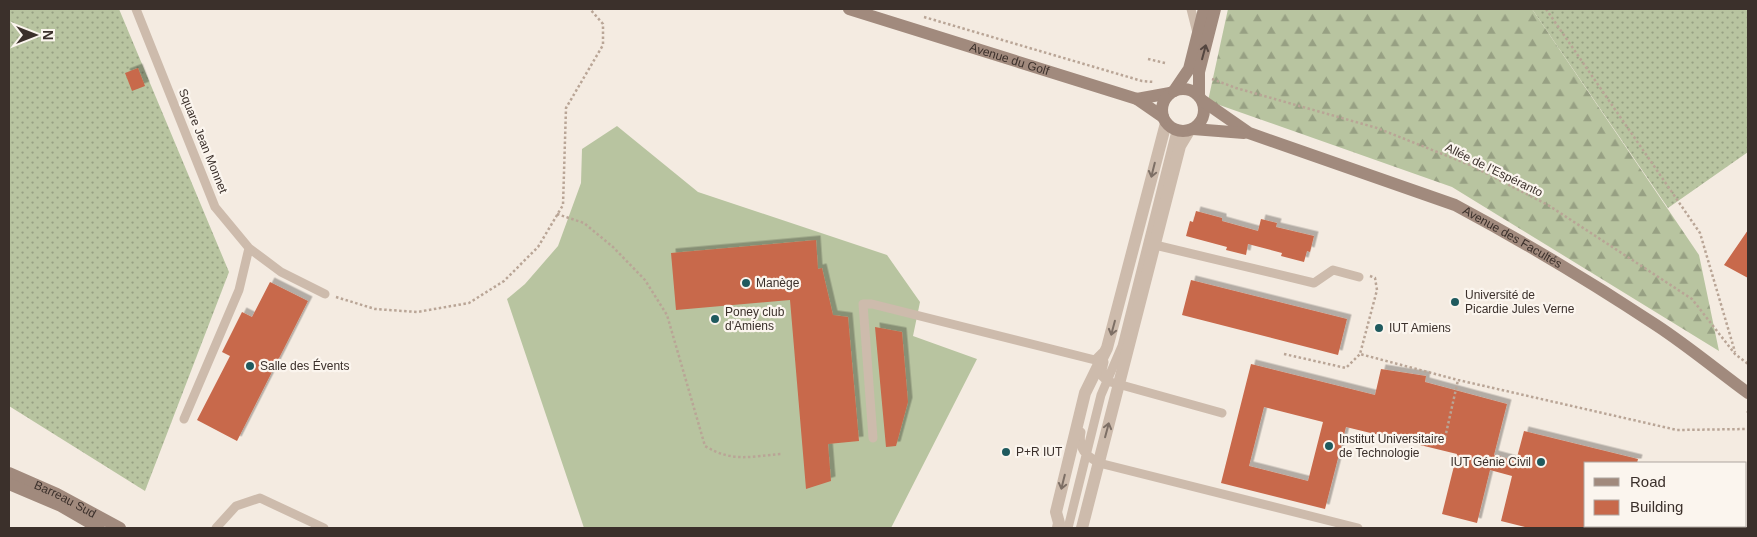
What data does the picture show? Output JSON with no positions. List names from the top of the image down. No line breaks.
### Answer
{"streets":{"main road":["Avenue du Golf","Avenue des Facultés","Barreau Sud"],"lane":["Square Jean Monnet"],"path":["Allée de l’Espéranto"]},"crossings":[["Avenue du Golf","Avenue des Facultés"]],"places":["Manège","Université de Picardie Jules Verne","Poney club d'Amiens","IUT Amiens","Salle des Évents","Institut Universitaire de Technologie","P+R IUT","IUT Génie Civil"],"legend":["Road","Building"],"north":"right"}
